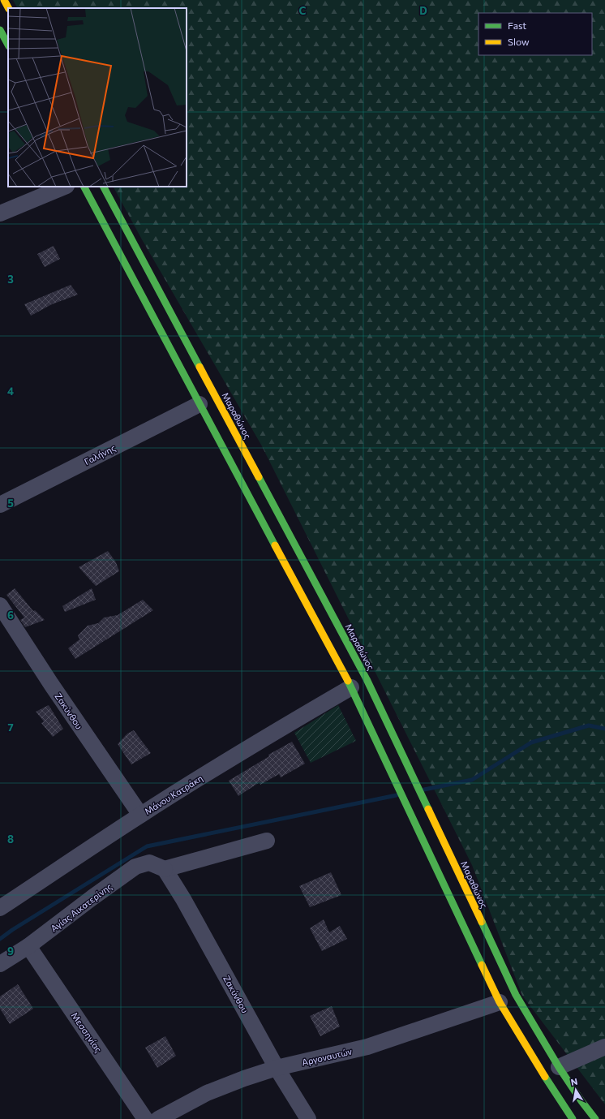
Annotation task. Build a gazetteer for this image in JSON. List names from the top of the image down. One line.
{"streets":{"main road":["Μαραθώνος"],"street":["Γαλήνης","Ζακύνθου","Μάνου Κατράκη","Αγίας Αικατερίνης","Μεσσηνίας","Αργοναυτών"]},"crossings":[["Ζακύνθου","Μάνου Κατράκη"],["Ζακύνθου","Αγίας Αικατερίνης"],["Ζακύνθου","Αργοναυτών"],["Αγίας Αικατερίνης","Μεσσηνίας"]],"legend":["Fast","Slow"],"north":"top","grid":{"columns":["C","D"],"rows":["3","4","5","6","7","8","9"]}}
